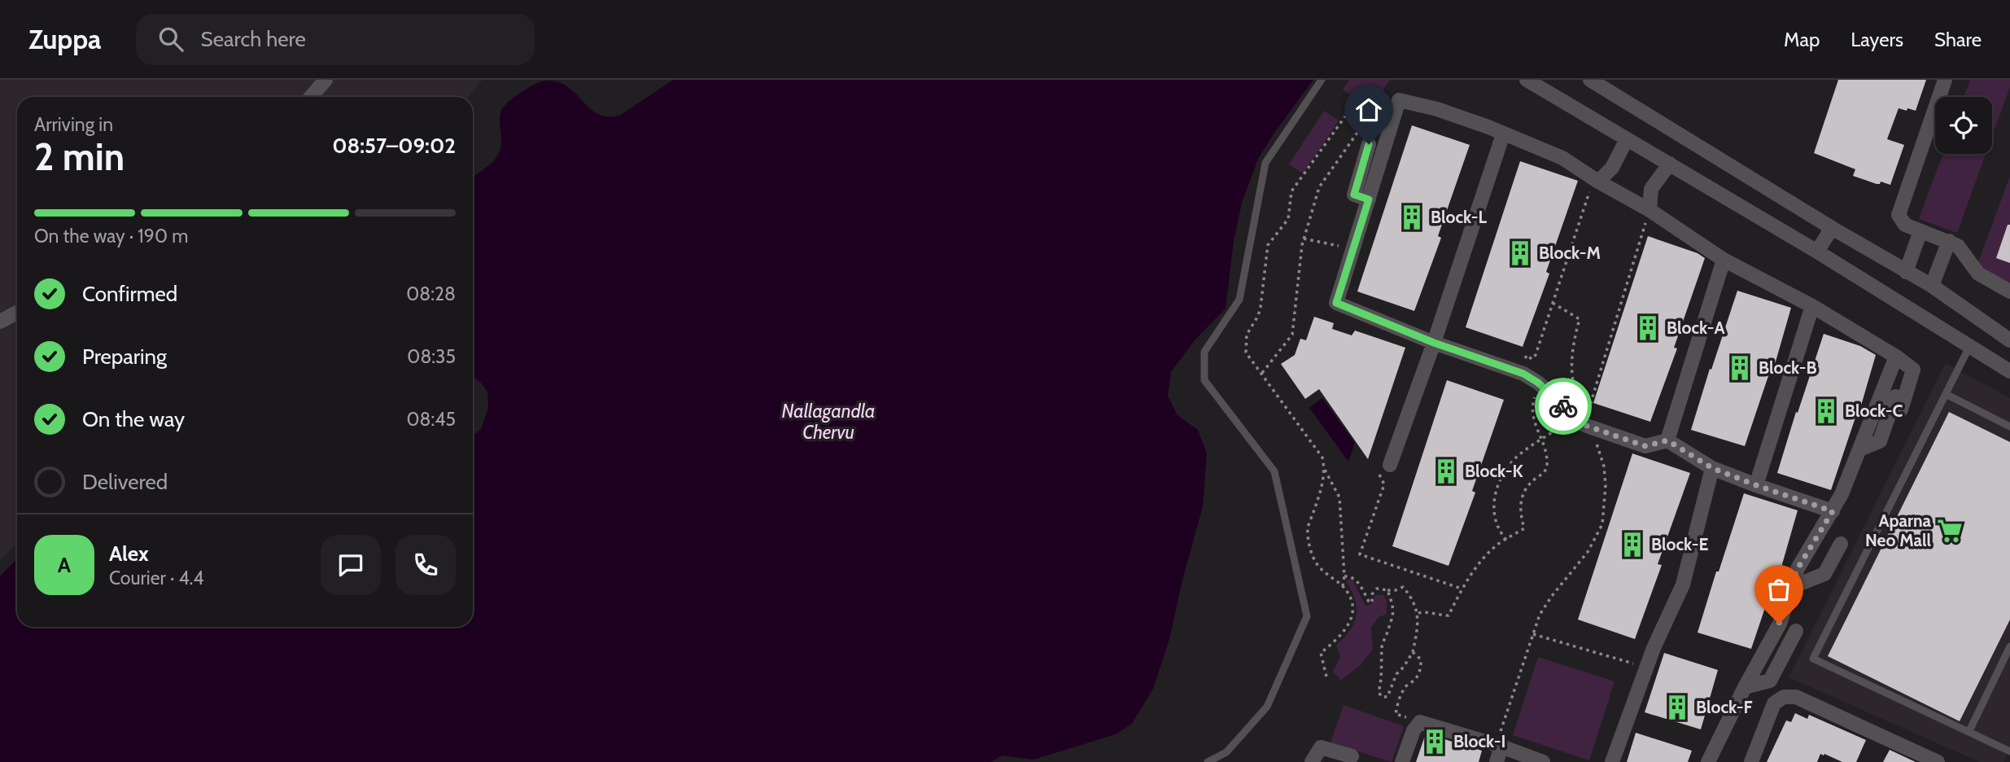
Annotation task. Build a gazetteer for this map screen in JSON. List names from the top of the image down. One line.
{"water":["Nallagandla Chervu"],"places":{"building":["Block-L","Block-M","Block-A","Block-B","Block-C","Block-K","Block-E","Block-F","Block-I"],"supermarket":["Aparna Neo Mall"]},"page":{"header":"Zuppa","search":"Search here","nav":["Map","Layers","Share"],"heading":["2 min","Arriving in","08:57–09:02"],"panel":["Alex","Courier · 4.4"],"bar":"On the way · 190 m","list":[["Confirmed","08:28"],["Preparing","08:35"],["On the way","08:45"],"Delivered"],"round":"A"}}
